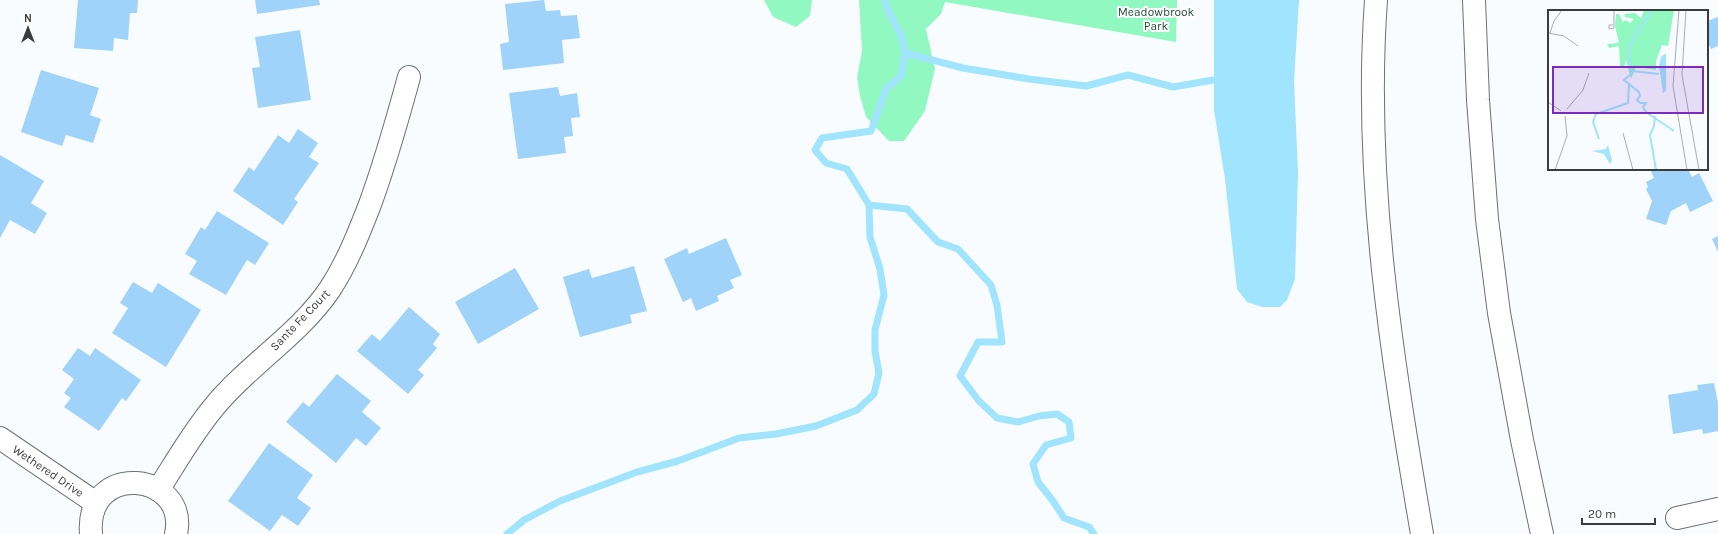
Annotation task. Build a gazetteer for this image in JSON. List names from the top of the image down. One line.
{"streets":{"main road":["Sante Fe Court","Wethered Drive"]},"parks":["Meadowbrook Park"],"scale_bar":"20 m","north":"top"}
